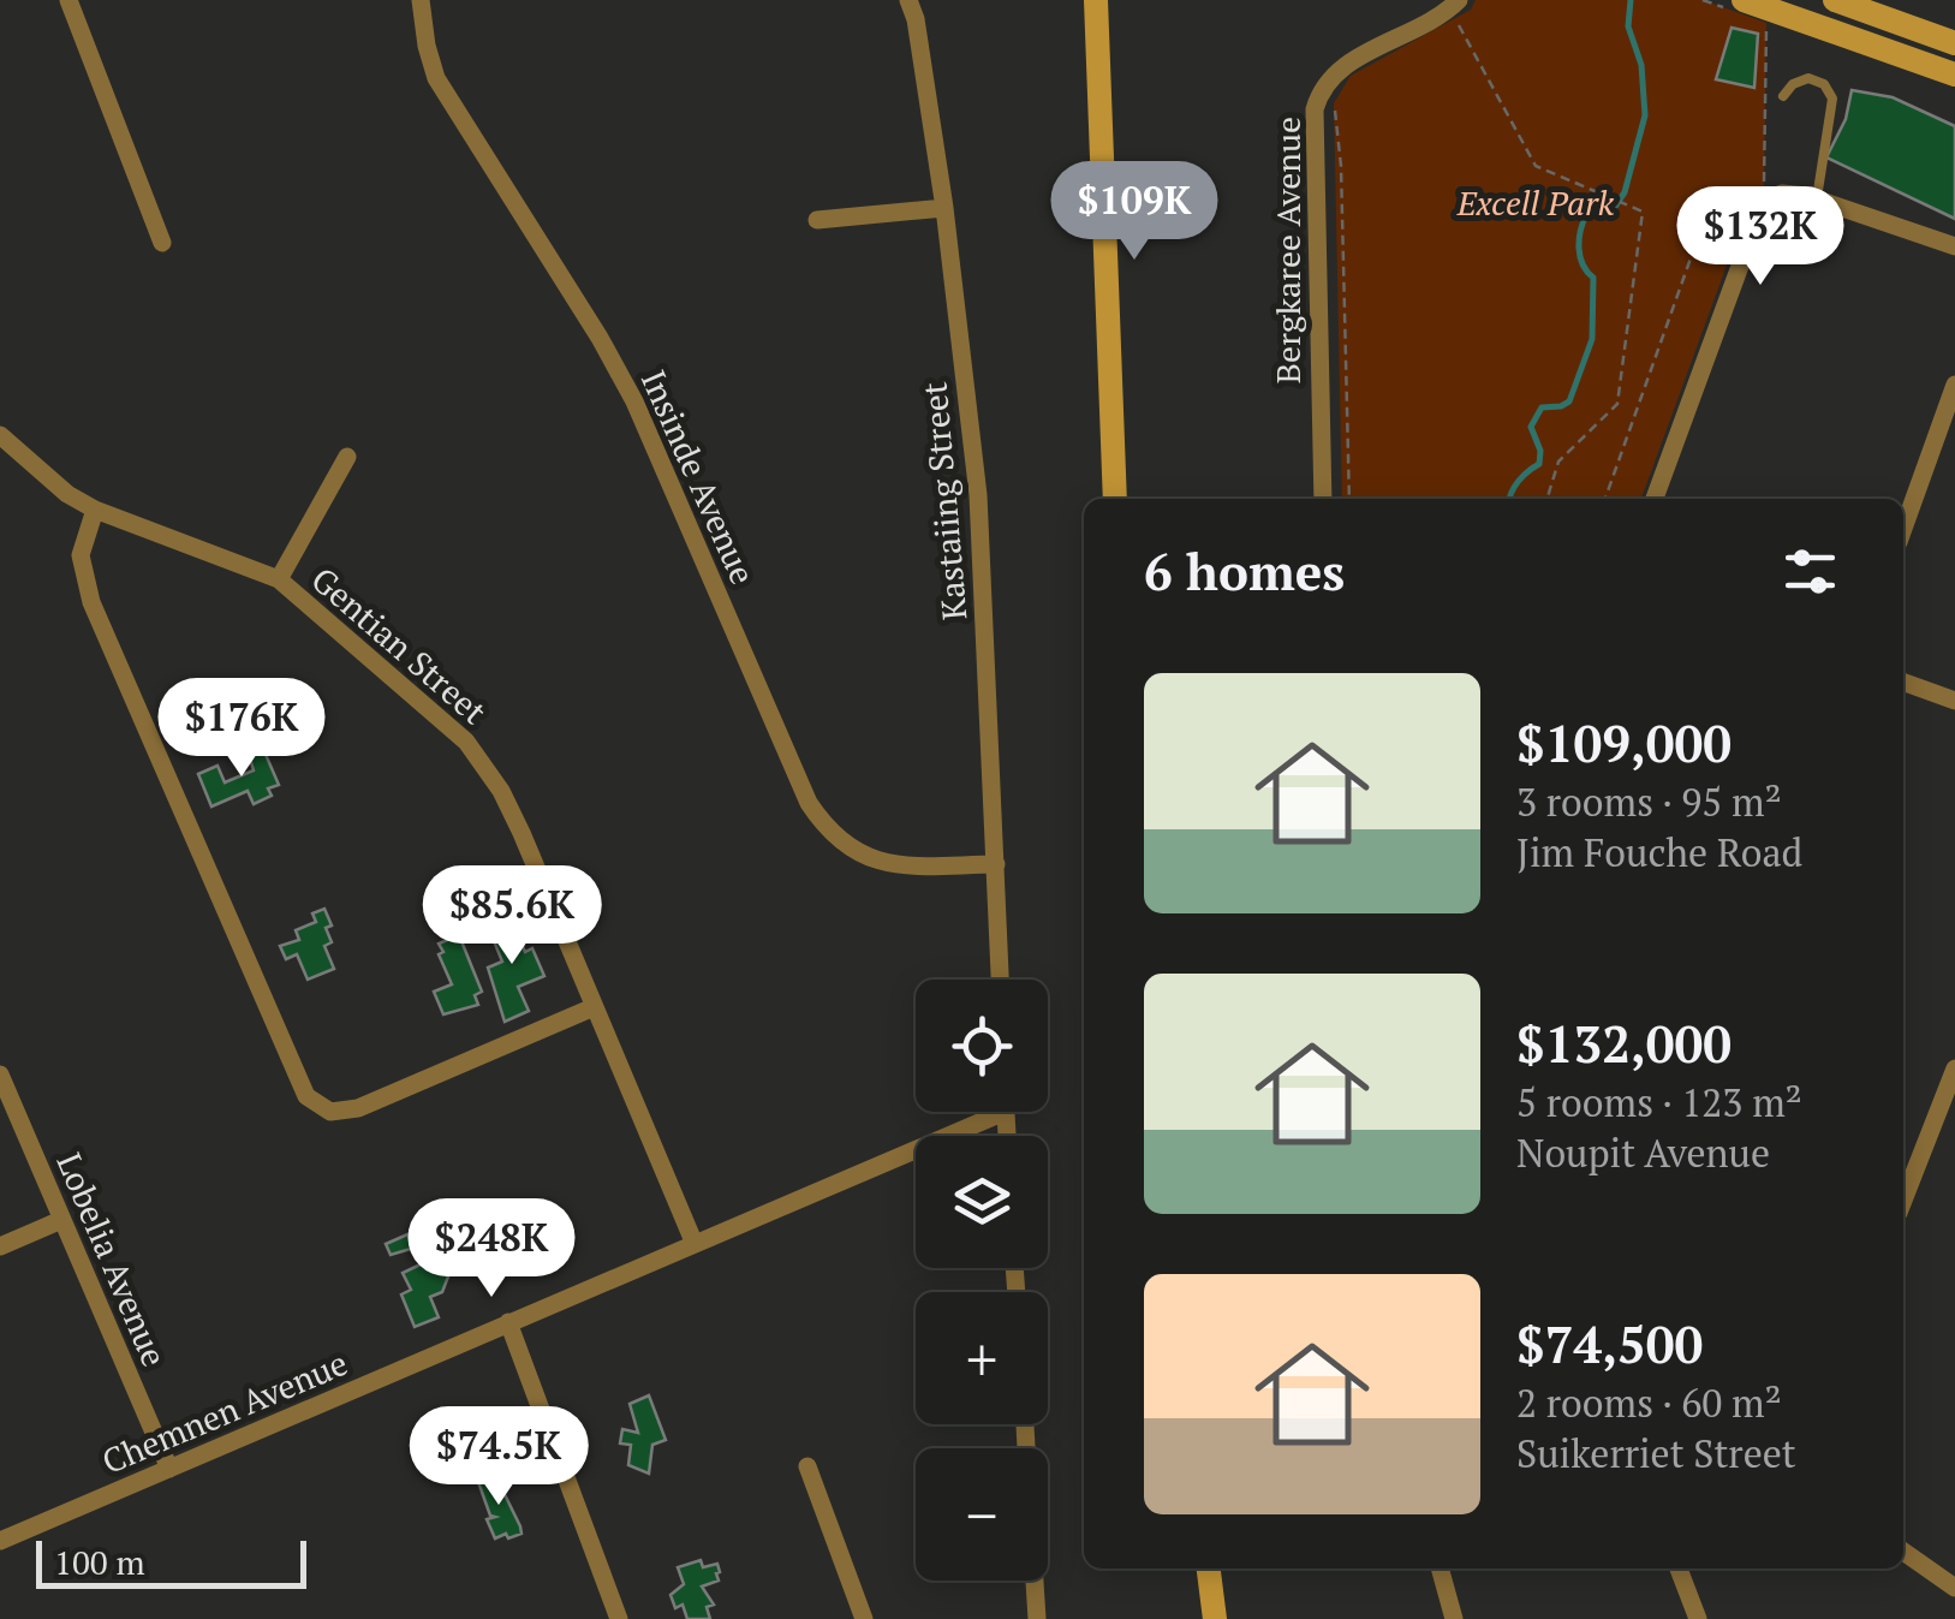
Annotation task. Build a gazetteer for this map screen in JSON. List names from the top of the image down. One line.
{"streets":{"street":["Bergkaree Avenue","Insinde Avenue","Kastaiing Street","Gentian Street","Lobelia Avenue","Chemnen Avenue"]},"crossings":[["Insinde Avenue","Kastaiing Street"],["Gentian Street","Chemnen Avenue"],["Lobelia Avenue","Chemnen Avenue"]],"parks":["Excell Park"],"scale_bar":"100 m","page":{"price":["$109K","$132K","$176K","$85.6K","$248K","$74.5K"],"heading":"6 homes","list":[{"name":"$109,000","note":"3 rooms · 95 m² · Jim Fouche Road"},{"name":"$132,000","note":"5 rooms · 123 m² · Noupit Avenue"},{"name":"$74,500","note":"2 rooms · 60 m² · Suikerriet Street"}],"map_buttons":["+","−"],"scale":"100 m"}}
